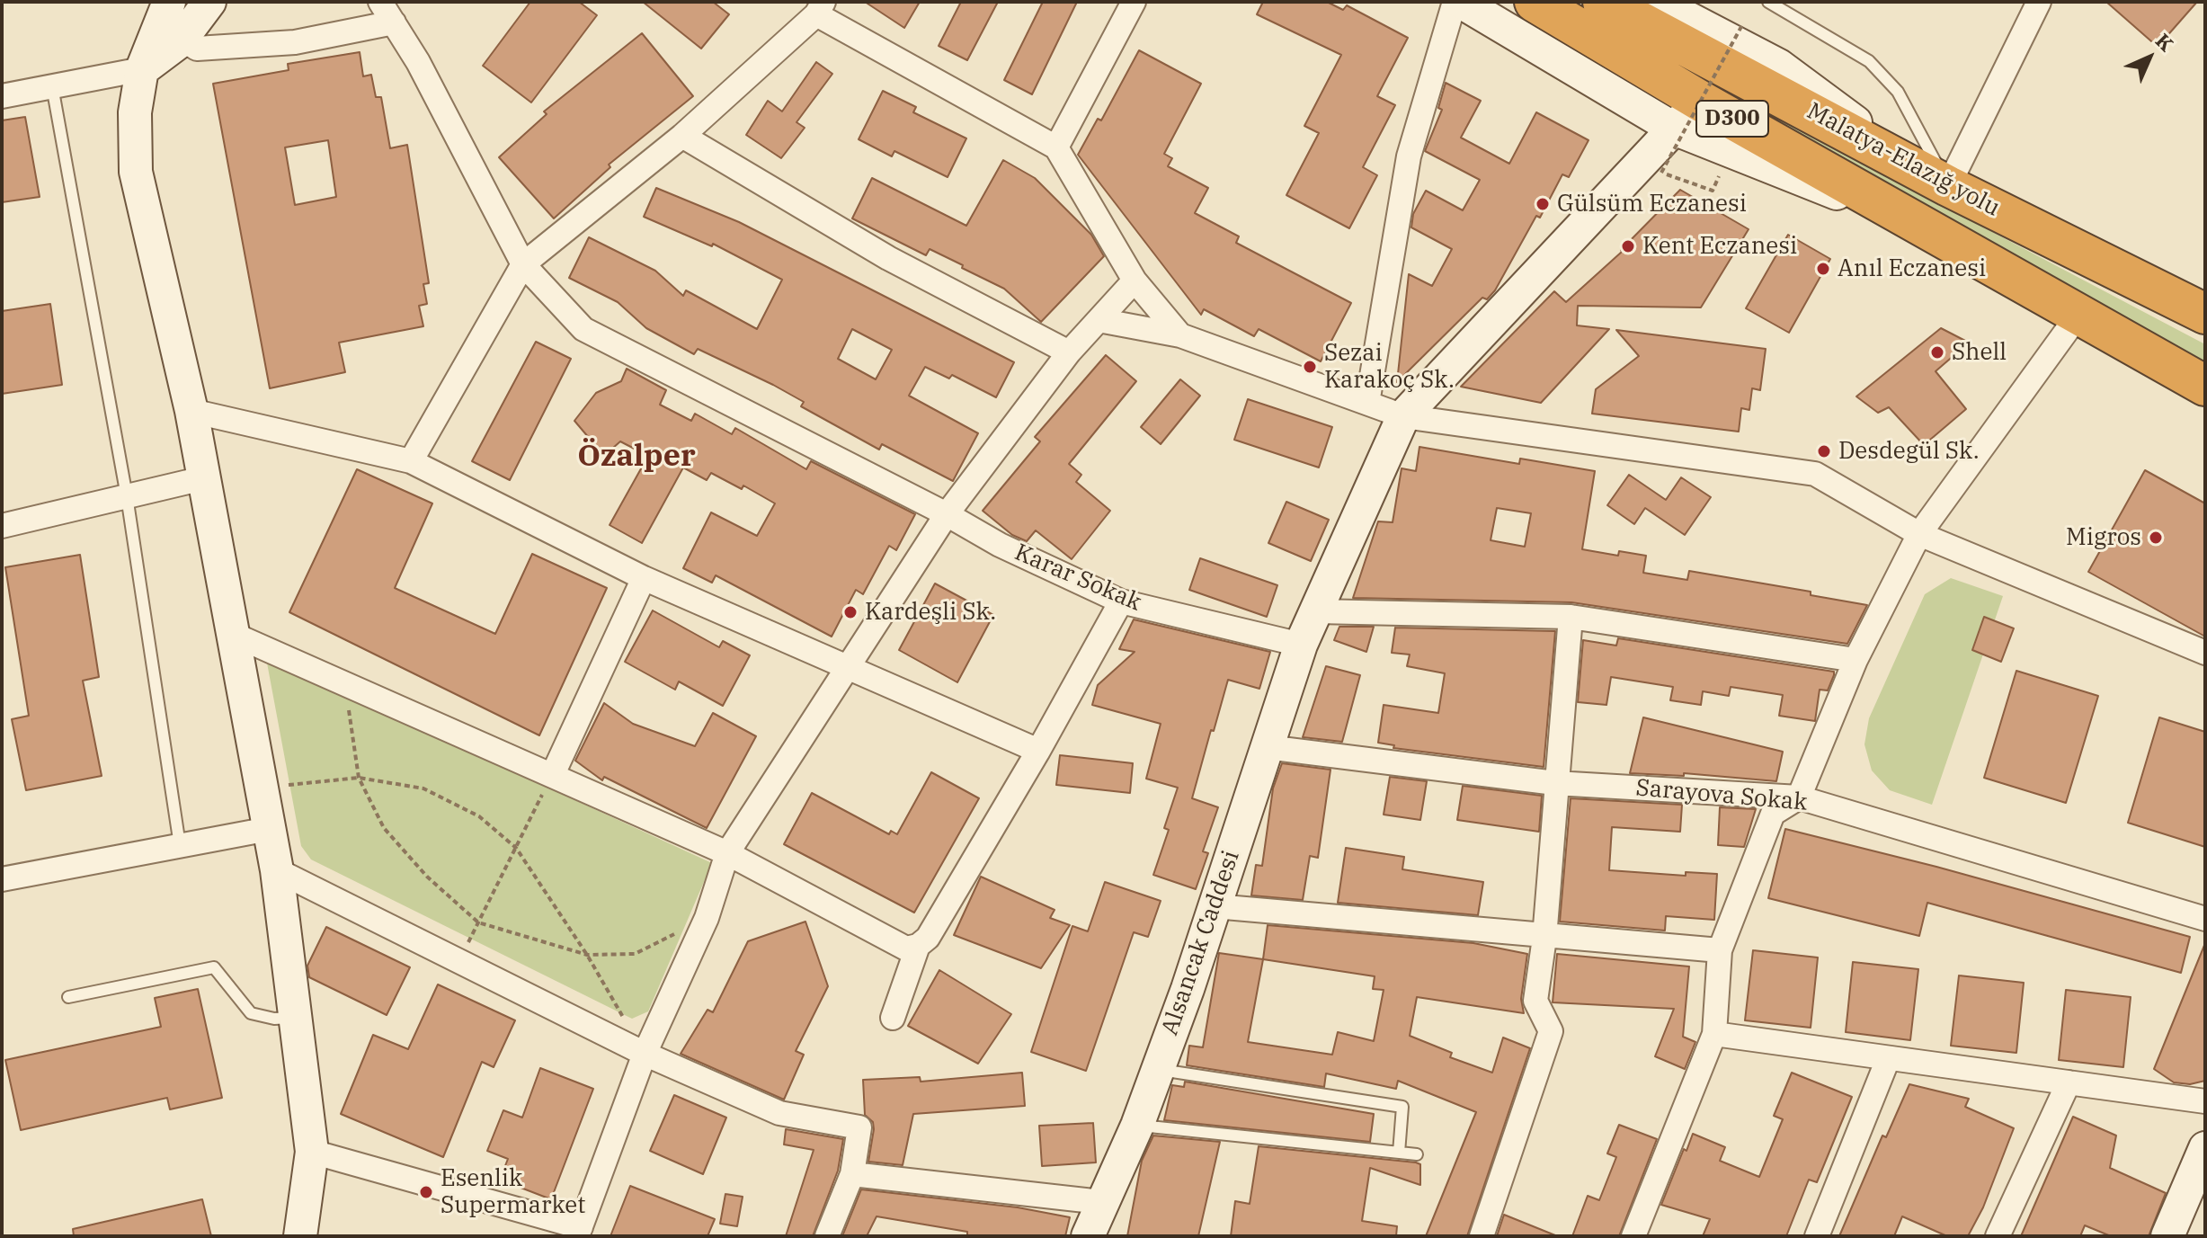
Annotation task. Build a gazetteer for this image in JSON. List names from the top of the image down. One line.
{"streets":{"highway":["D300","Malatya-Elazığ yolu"],"street":["Karar Sokak","Sarayova Sokak","Alsancak Caddesi"]},"crossings":[["Malatya-Elazığ yolu","Alsancak Caddesi"],["Karar Sokak","Alsancak Caddesi"],["Sarayova Sokak","Alsancak Caddesi"]],"districts":["Özalper"],"places":["Gülsüm Eczanesi","Kent Eczanesi","Anıl Eczanesi","Shell","Sezai Karakoç Sk.","Desdegül Sk.","Migros","Kardeşli Sk.","Esenlik Supermarket"],"north":"top right"}
